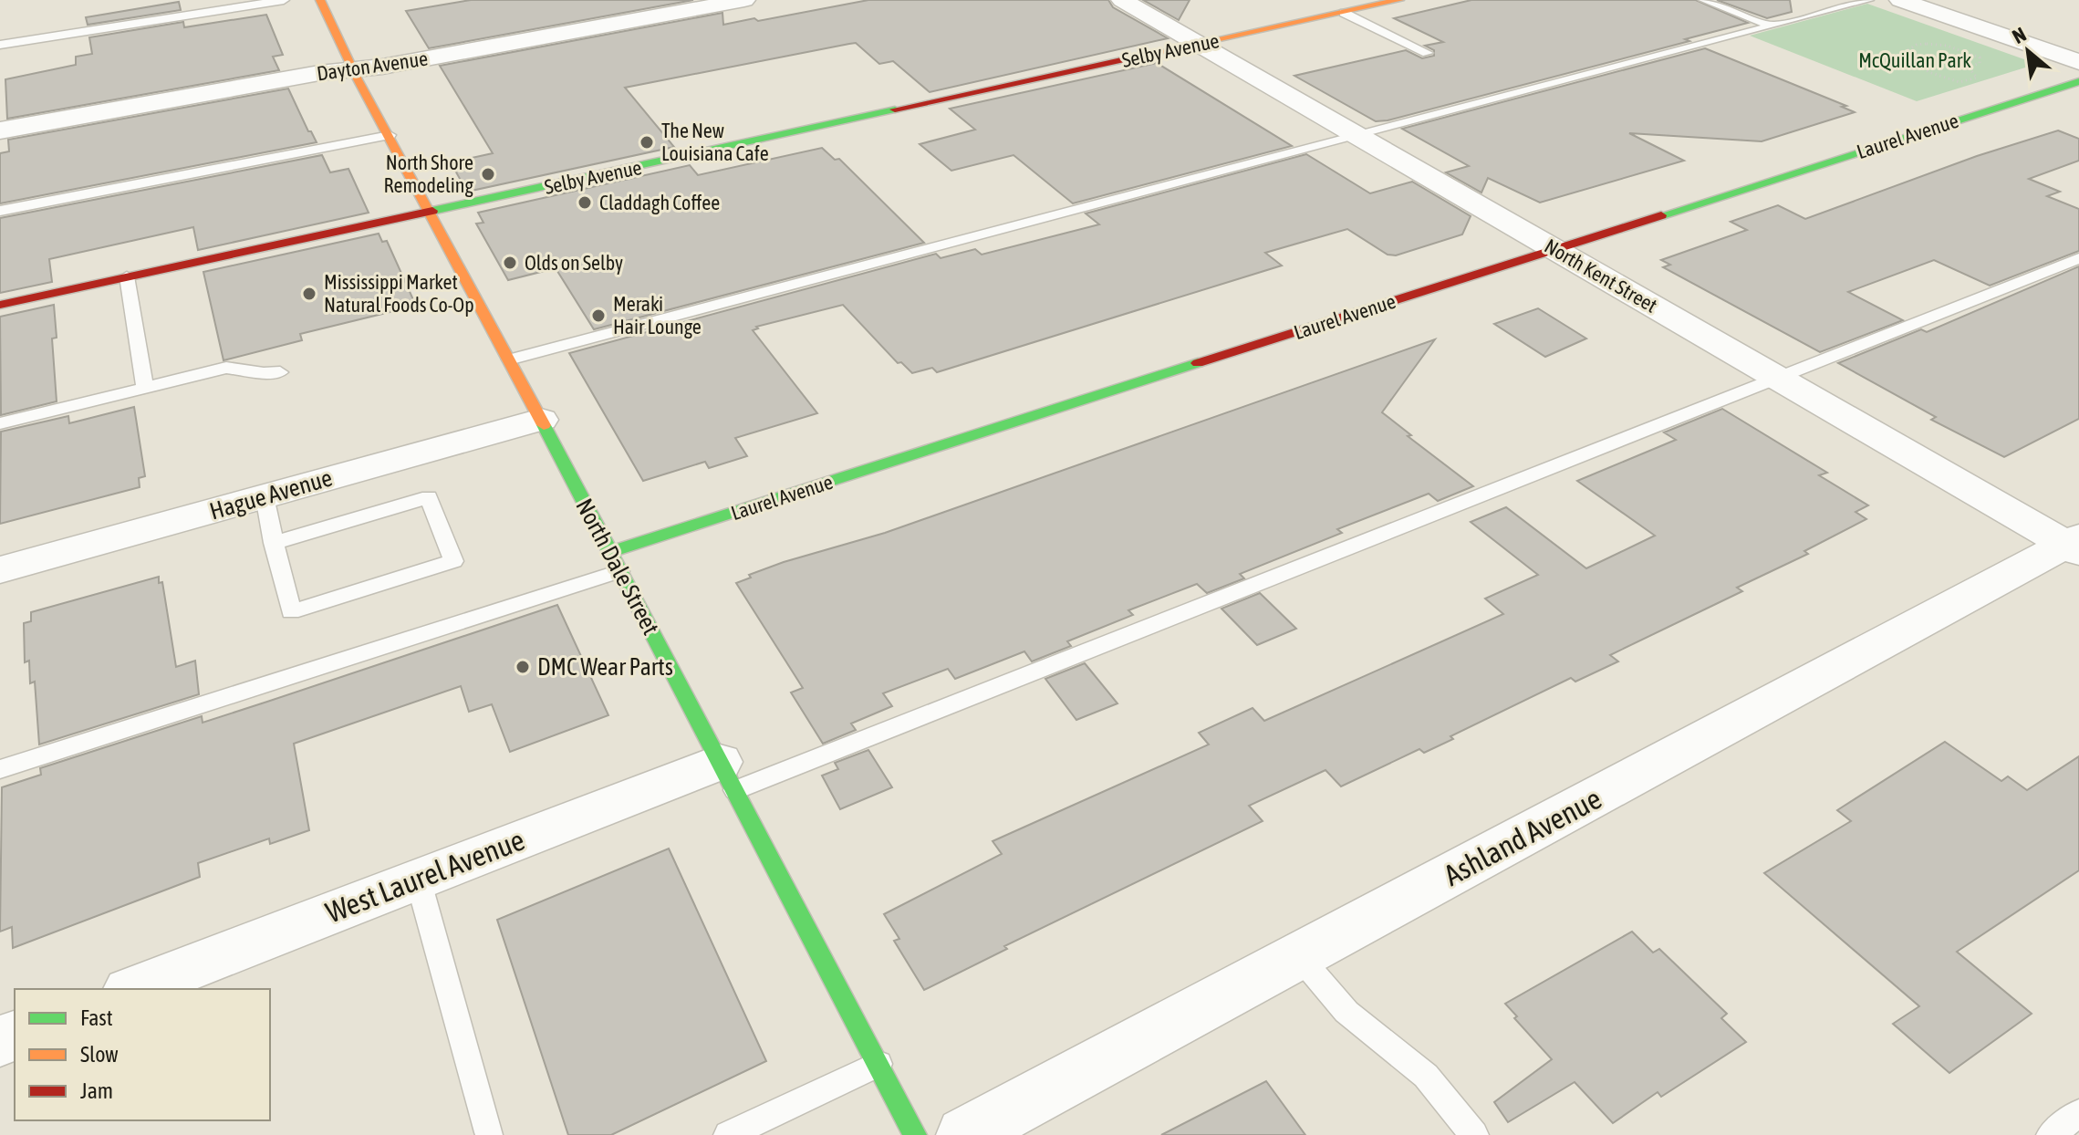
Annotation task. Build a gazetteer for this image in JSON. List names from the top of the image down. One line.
{"streets":{"street":["Selby Avenue","Dayton Avenue","Laurel Avenue","North Kent Street","Hague Avenue","North Dale Street","Ashland Avenue","West Laurel Avenue"]},"crossings":[["Selby Avenue","North Kent Street"],["Selby Avenue","North Dale Street"],["Dayton Avenue","North Dale Street"],["Laurel Avenue","North Kent Street"],["Laurel Avenue","North Dale Street"],["North Kent Street","Ashland Avenue"],["Hague Avenue","North Dale Street"],["North Dale Street","West Laurel Avenue"]],"parks":["McQuillan Park"],"places":["The New Louisiana Cafe","North Shore Remodeling","Claddagh Coffee","Olds on Selby","Mississippi Market Natural Foods Co-Op","Meraki Hair Lounge","DMC Wear Parts"],"legend":["Fast","Slow","Jam"],"north":"top left"}
